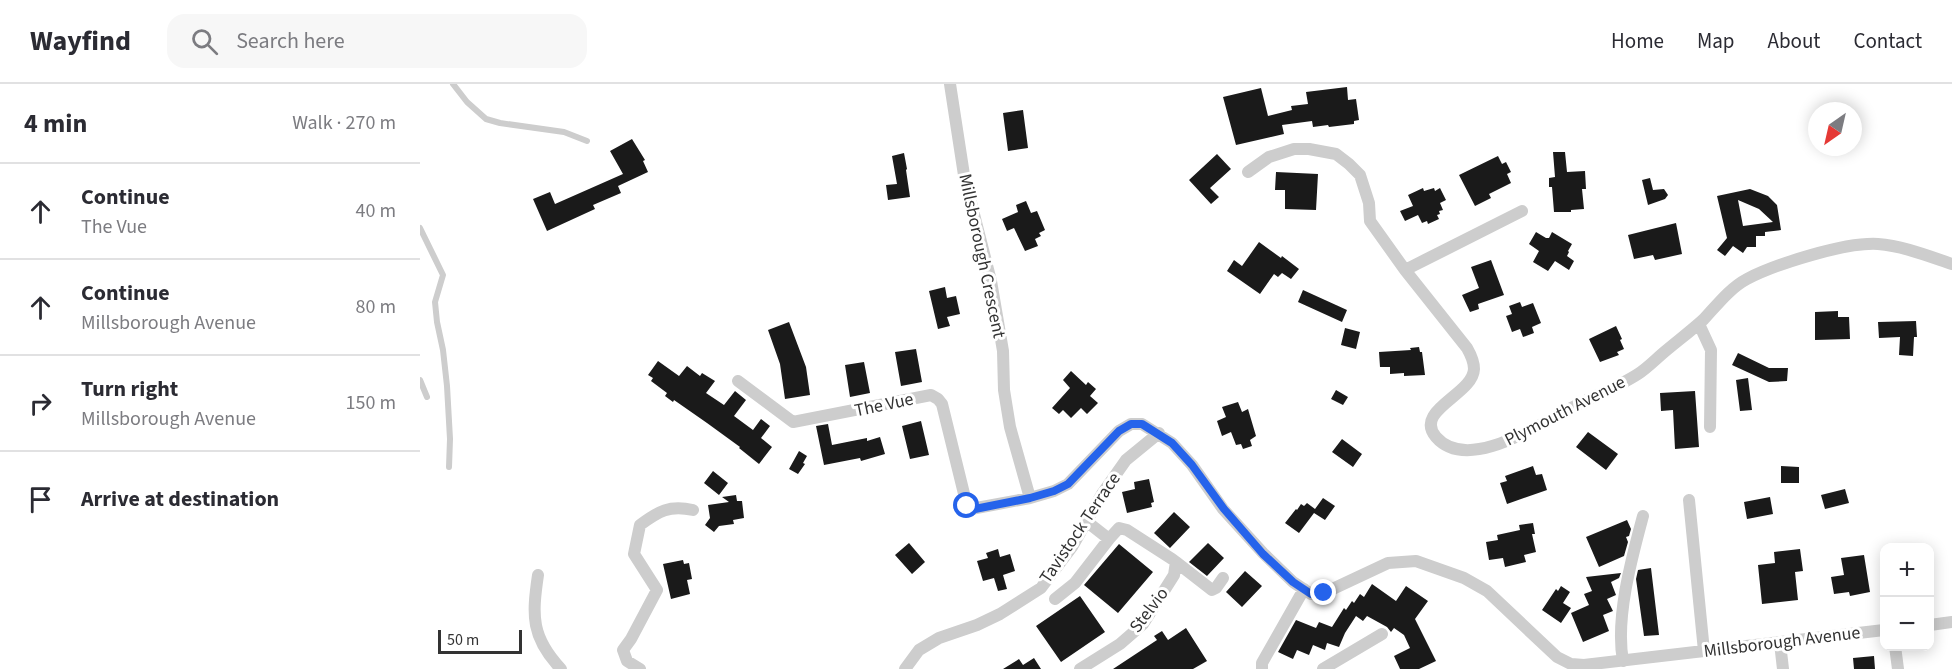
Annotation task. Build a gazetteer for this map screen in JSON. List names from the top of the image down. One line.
{"streets":{"street":["Millsborough Crescent","The Vue","Plymouth Avenue","Tavistock Terrace","Stelvio","Millsborough Avenue"]},"crossings":[["Millsborough Crescent","The Vue"]],"scale_bar":"50 m","north":"bottom left","page":{"header":"Wayfind","search":"Search here","nav":["Home","Map","About","Contact"],"heading":["4 min","Walk · 270 m"],"list":[["Continue","The Vue","40 m"],["Continue","Millsborough Avenue","80 m"],["Turn right","Millsborough Avenue","150 m"],"Arrive at destination"],"map_buttons":["+","−"],"scale":"50 m"}}
